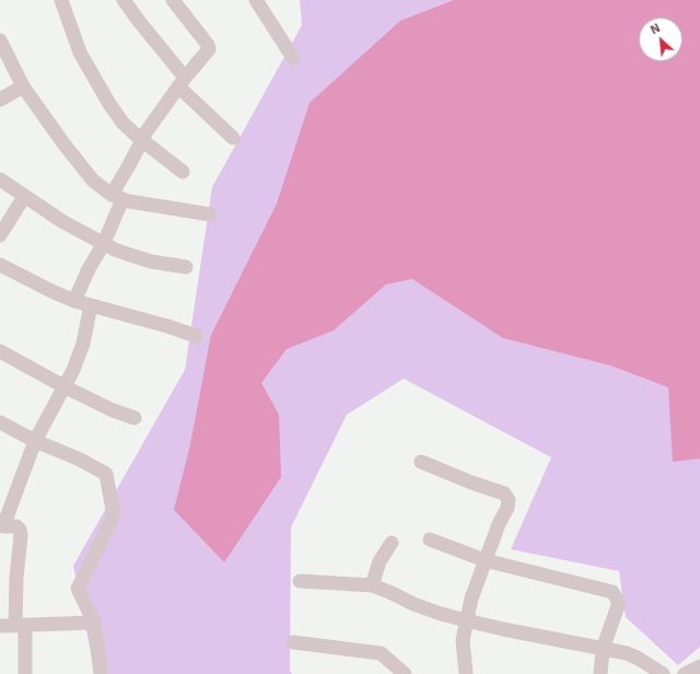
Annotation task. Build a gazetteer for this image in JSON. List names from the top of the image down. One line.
{"north":"top left"}
